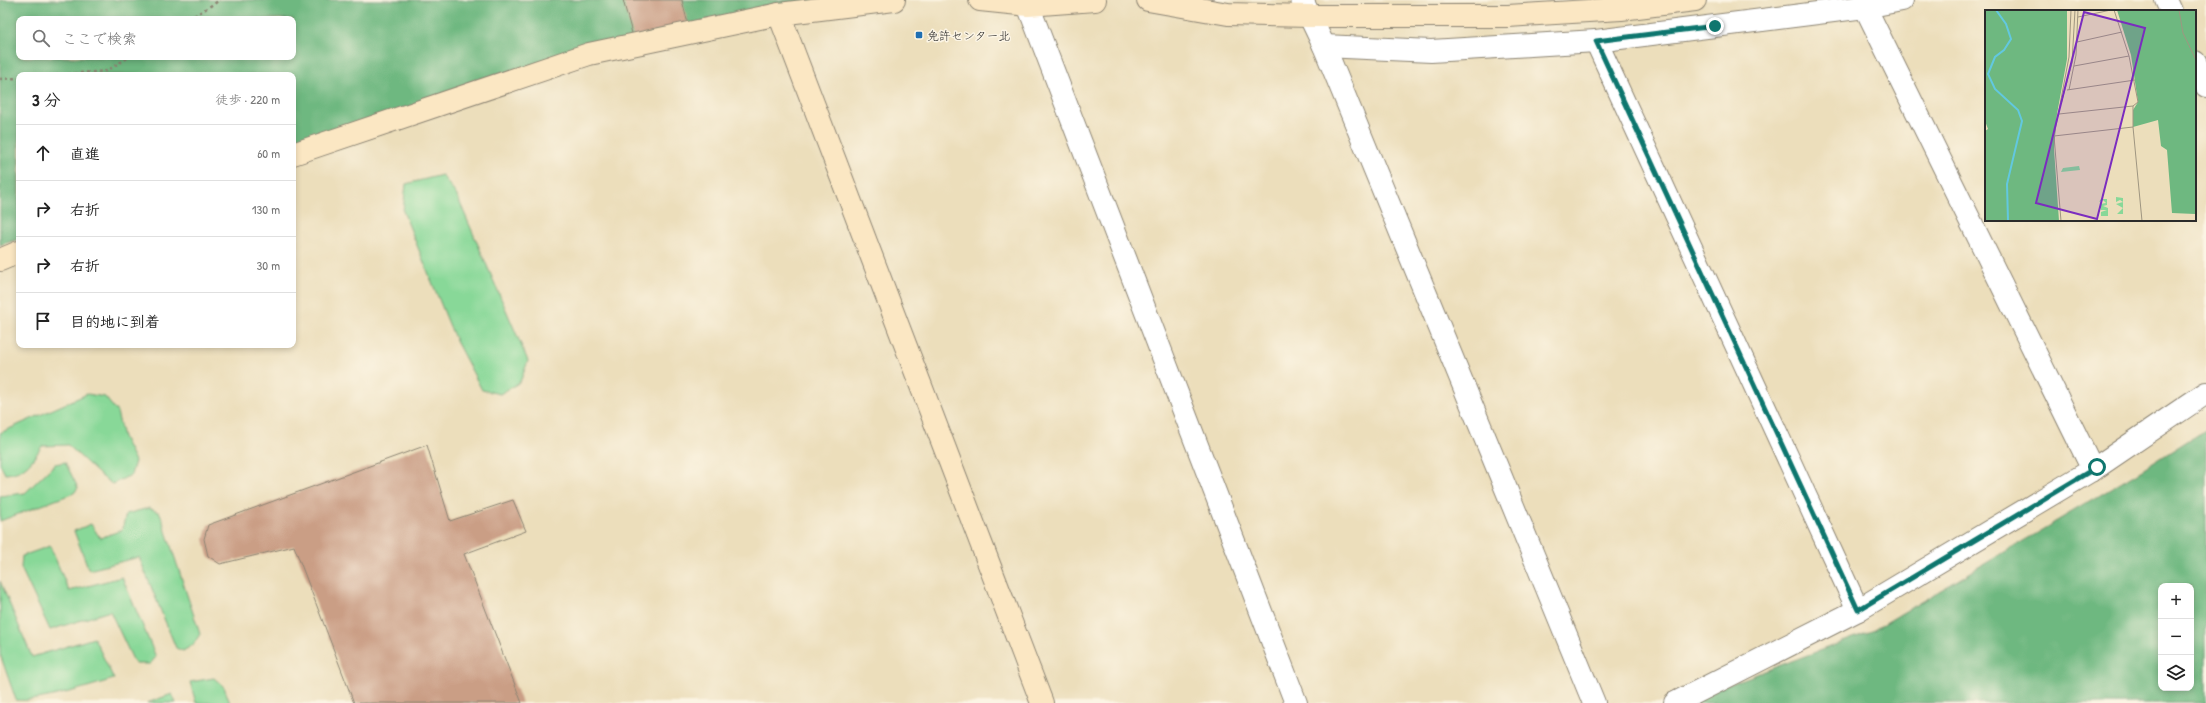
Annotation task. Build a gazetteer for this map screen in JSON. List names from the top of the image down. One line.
{"places":{"transit":["免許センター北"]},"page":{"search":"ここで検索","heading":["3 分","徒歩 · 220 m"],"list":[["直進","60 m"],["右折","130 m"],["右折","30 m"],"目的地に到着"],"map_buttons":["+","−"]}}
